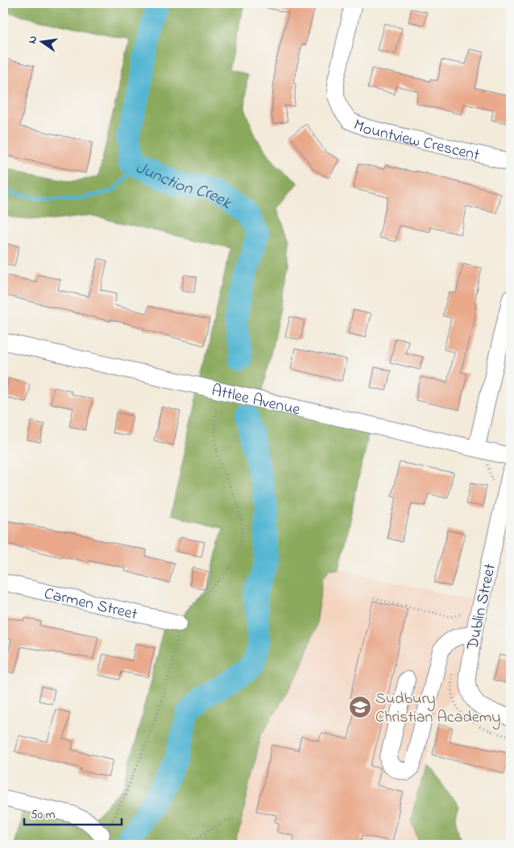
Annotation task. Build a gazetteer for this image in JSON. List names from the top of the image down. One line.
{"streets":{"street":["Mountview Crescent","Attlee Avenue","Carmen Street","Dublin Street"]},"water":["Junction Creek"],"places":{"school or university":["Sudbury Christian Academy"]},"scale_bar":"50 m","north":"left"}
